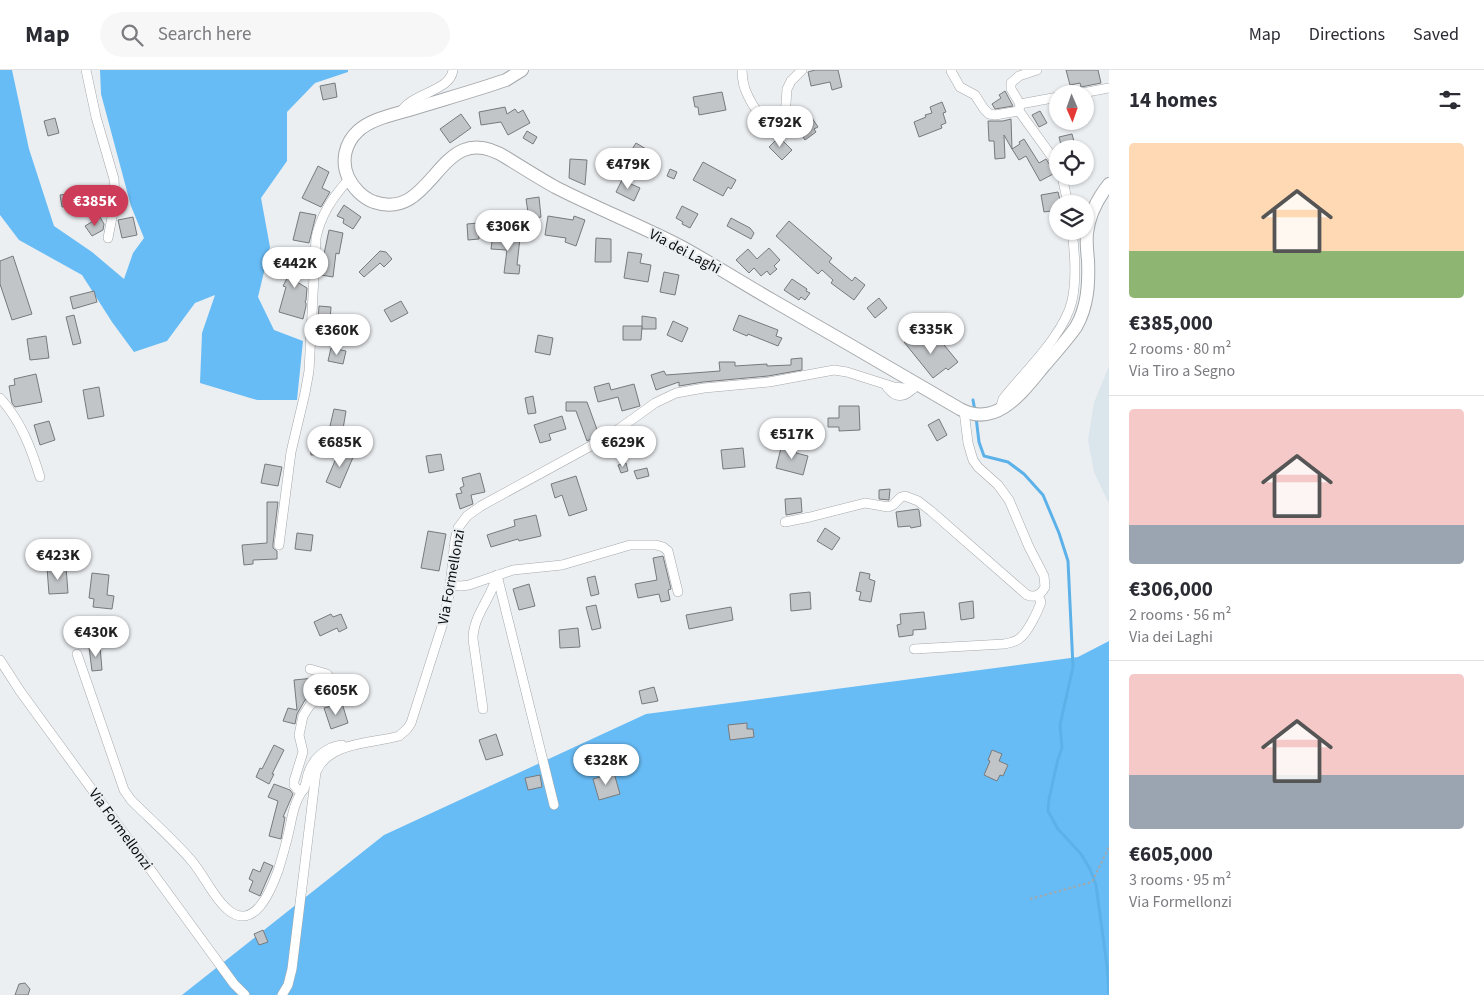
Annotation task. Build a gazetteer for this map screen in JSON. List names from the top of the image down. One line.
{"streets":{"main road":["Via dei Laghi"],"street":["Via Formellonzi"]},"crossings":[["Via dei Laghi","Via Formellonzi"]],"north":"bottom","page":{"header":"Map","search":"Search here","nav":["Map","Directions","Saved"],"heading":"14 homes","price":["€792K","€479K","€385K","€306K","€442K","€335K","€360K","€517K","€685K","€629K","€423K","€430K","€605K","€328K"],"list":[{"name":"€385,000","note":"2 rooms · 80 m² · Via Tiro a Segno"},{"name":"€306,000","note":"2 rooms · 56 m² · Via dei Laghi"},{"name":"€605,000","note":"3 rooms · 95 m² · Via Formellonzi"}]}}
